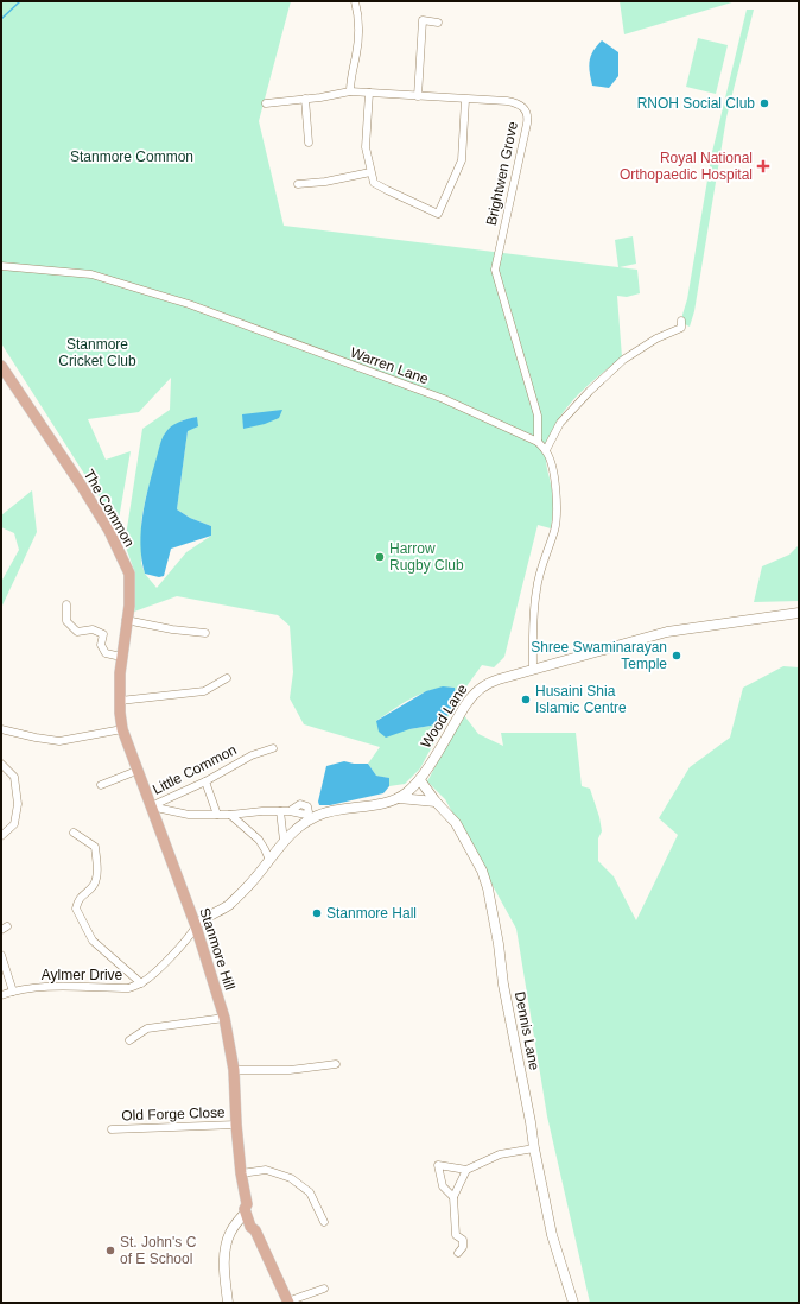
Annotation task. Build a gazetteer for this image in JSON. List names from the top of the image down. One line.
{"streets":{"main road":["The Common","Stanmore Hill"],"street":["Brightwen Grove","Warren Lane","Wood Lane","Little Common","Aylmer Drive","Dennis Lane","Old Forge Close"]},"crossings":[["Brightwen Grove","Warren Lane"],["Warren Lane","Wood Lane"],["The Common","Stanmore Hill"],["Wood Lane","Stanmore Hill"],["Wood Lane","Aylmer Drive"],["Wood Lane","Dennis Lane"],["Little Common","Stanmore Hill"],["Stanmore Hill","Aylmer Drive"],["Stanmore Hill","Old Forge Close"]],"parks":["Stanmore Common","Stanmore Cricket Club"],"places":{"other":["RNOH Social Club","Harrow Rugby Club","Shree Swaminarayan Temple","Husaini Shia Islamic Centre","Stanmore Hall","St. John's C of E School"],"health":["Royal National Orthopaedic Hospital"]}}
